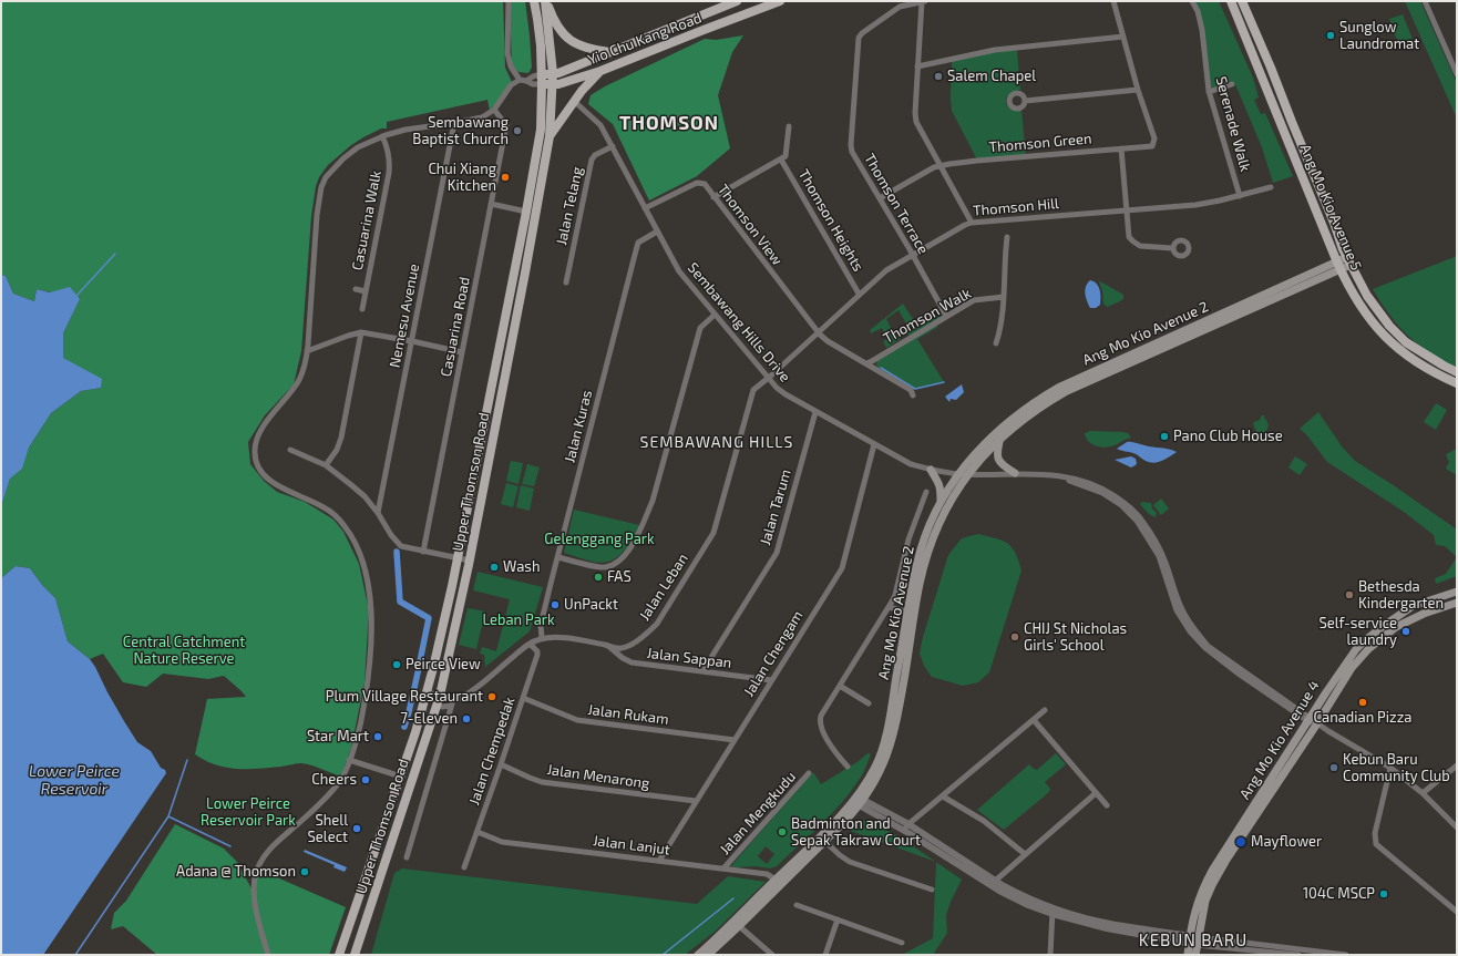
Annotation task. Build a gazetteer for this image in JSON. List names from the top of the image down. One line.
{"streets":{"main road":["Yio Chu Kang Road","Ang Mo Kio Avenue 5","Ang Mo Kio Avenue 2","Upper Thomson Road","Ang Mo Kio Avenue 4"],"street":["Serenade Walk","Thomson Green","Thomson Terrace","Jalan Telang","Thomson Hill","Casuarina Walk","Thomson Heights","Thomson View","Nemesu Avenue","Thomson Walk","Sembawang Hills Drive","Casuarina Road","Jalan Kuras","Jalan Tarum","Jalan Leban","Jalan Chengam","Jalan Sappan","Jalan Rukam","Jalan Chempedak","Jalan Menarong","Jalan Mengkudu","Jalan Lanjut"]},"crossings":[["Yio Chu Kang Road","Upper Thomson Road"],["Serenade Walk","Thomson Hill"],["Thomson Green","Thomson Terrace"],["Thomson Terrace","Thomson Hill"],["Thomson Terrace","Thomson Walk"],["Jalan Telang","Sembawang Hills Drive"],["Thomson Hill","Thomson Heights"],["Thomson Hill","Thomson View"],["Thomson Hill","Sembawang Hills Drive"],["Thomson Hill","Jalan Leban"],["Ang Mo Kio Avenue 5","Ang Mo Kio Avenue 2"],["Thomson Heights","Thomson View"],["Thomson View","Sembawang Hills Drive"],["Sembawang Hills Drive","Ang Mo Kio Avenue 2"],["Sembawang Hills Drive","Jalan Kuras"],["Sembawang Hills Drive","Jalan Tarum"],["Sembawang Hills Drive","Jalan Leban"],["Sembawang Hills Drive","Jalan Chengam"],["Sembawang Hills Drive","Ang Mo Kio Avenue 4"],["Ang Mo Kio Avenue 2","Jalan Lanjut"],["Jalan Kuras","Jalan Leban"],["Jalan Tarum","Jalan Sappan"],["Jalan Leban","Jalan Sappan"],["Jalan Leban","Jalan Chempedak"],["Jalan Chengam","Jalan Sappan"],["Jalan Chengam","Jalan Rukam"],["Jalan Chengam","Jalan Menarong"],["Jalan Chengam","Jalan Lanjut"],["Jalan Rukam","Jalan Chempedak"],["Jalan Chempedak","Jalan Menarong"],["Jalan Chempedak","Jalan Lanjut"],["Jalan Mengkudu","Jalan Lanjut"]],"districts":["THOMSON","SEMBAWANG HILLS","KEBUN BARU"],"water":["Lower Peirce Reservoir"],"parks":["Gelenggang Park","Leban Park","Central Catchment Nature Reserve","Lower Peirce Reservoir Park"],"places":["Sunglow Laundromat","Salem Chapel","Sembawang Baptist Church","Chui Xiang Kitchen","Pano Club House","Wash","FAS","Bethesda Kindergarten","UnPackt","Self-service laundry","CHIJ St Nicholas Girls' School","Peirce View","Plum Village Restaurant","Canadian Pizza","7-Eleven","Star Mart","Kebun Baru Community Club","Cheers","Shell Select","Badminton and Sepak Takraw Court","Mayflower","Adana @ Thomson","104C MSCP"]}
